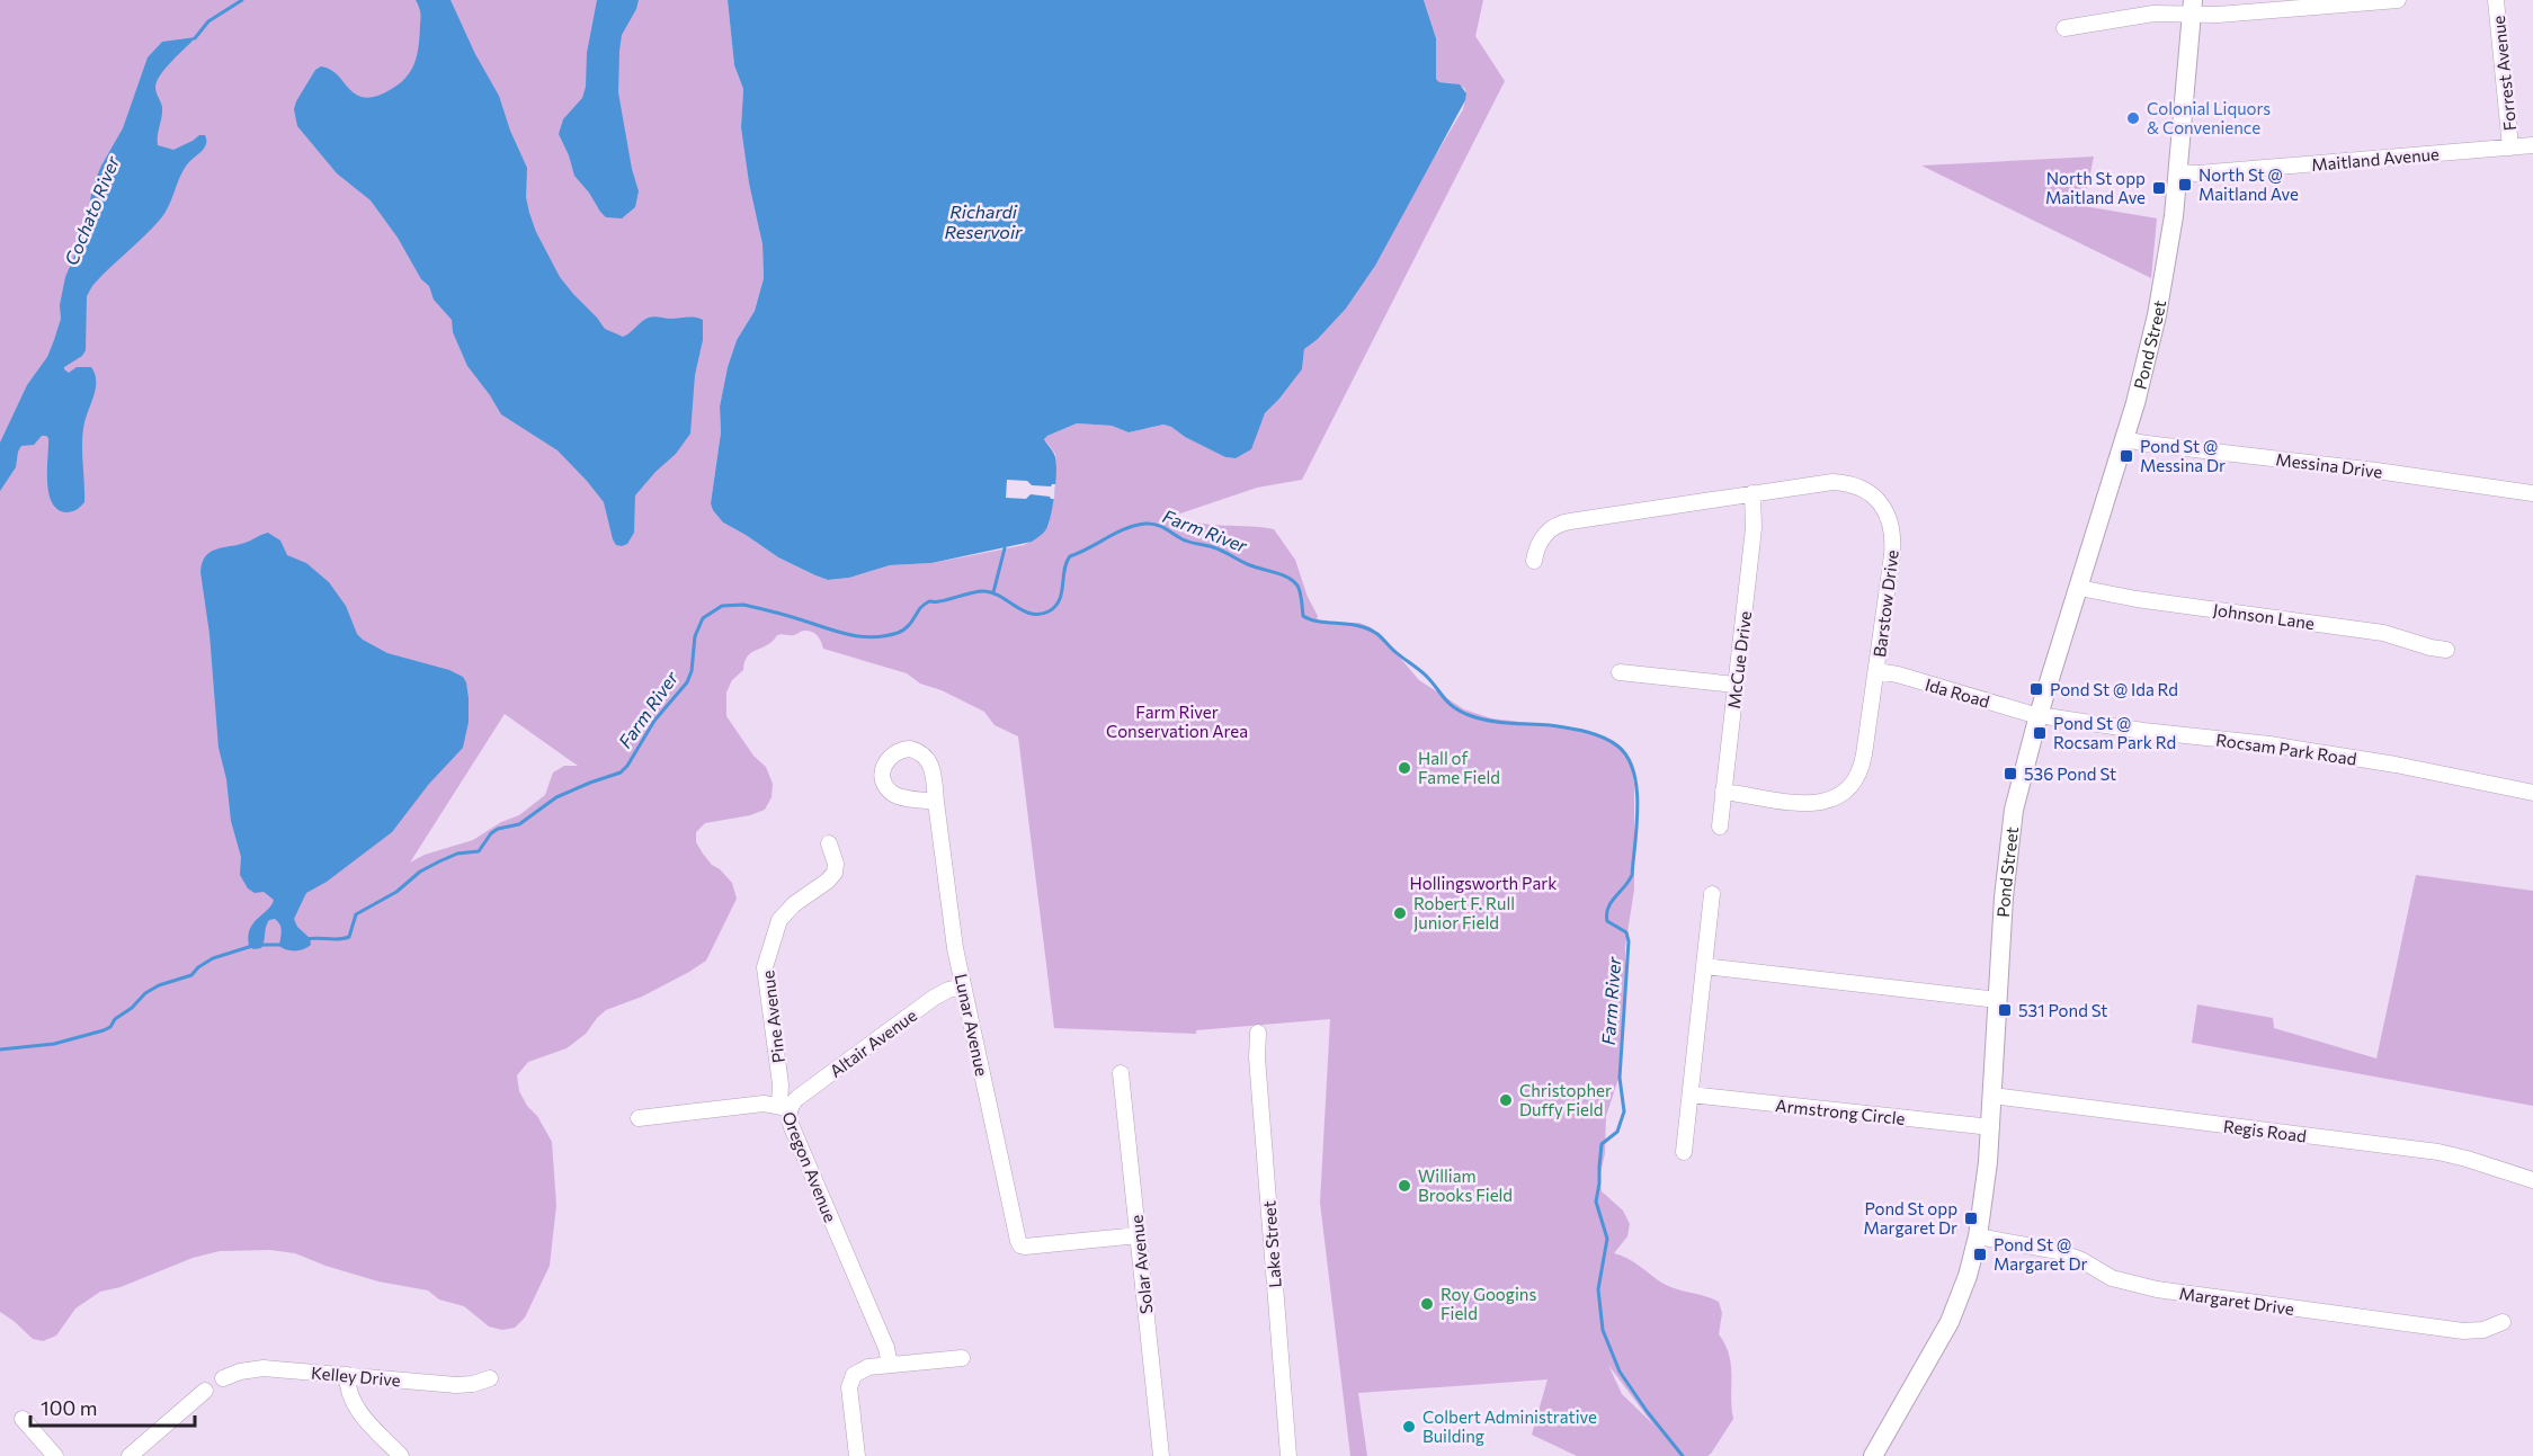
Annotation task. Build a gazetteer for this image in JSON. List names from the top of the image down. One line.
{"streets":{"main road":["Pond Street"],"street":["Forrest Avenue","Maitland Avenue","Messina Drive","Barstow Drive","Johnson Lane","McCue Drive","Ida Road","Rocsam Park Road","Pine Avenue","Lunar Avenue","Altair Avenue","Armstrong Circle","Regis Road","Oregon Avenue","Lake Street","Solar Avenue","Margaret Drive","Kelley Drive"]},"crossings":[["Forrest Avenue","Maitland Avenue"],["Maitland Avenue","Pond Street"],["Pond Street","Messina Drive"],["Pond Street","Johnson Lane"],["Pond Street","Ida Road"],["Pond Street","Rocsam Park Road"],["Pond Street","Armstrong Circle"],["Pond Street","Regis Road"],["Pond Street","Margaret Drive"],["Barstow Drive","McCue Drive"],["Barstow Drive","Ida Road"],["Ida Road","Rocsam Park Road"],["Pine Avenue","Altair Avenue"],["Pine Avenue","Oregon Avenue"],["Lunar Avenue","Altair Avenue"],["Lunar Avenue","Solar Avenue"],["Altair Avenue","Oregon Avenue"]],"water":["Cochato River","Richardi Reservoir","Farm River"],"parks":["Farm River Conservation Area","Hollingsworth Park"],"places":{"other":["Colonial Liquors & Convenience","Hall of Fame Field","Robert F. Rull Junior Field","Christopher Duffy Field","William Brooks Field","Roy Googins Field","Colbert Administrative Building"],"transit":["North St @ Maitland Ave","North St opp Maitland Ave","Pond St @ Messina Dr","Pond St @ Ida Rd","Pond St @ Rocsam Park Rd","536 Pond St","531 Pond St","Pond St opp Margaret Dr","Pond St @ Margaret Dr"]},"scale_bar":"100 m"}
